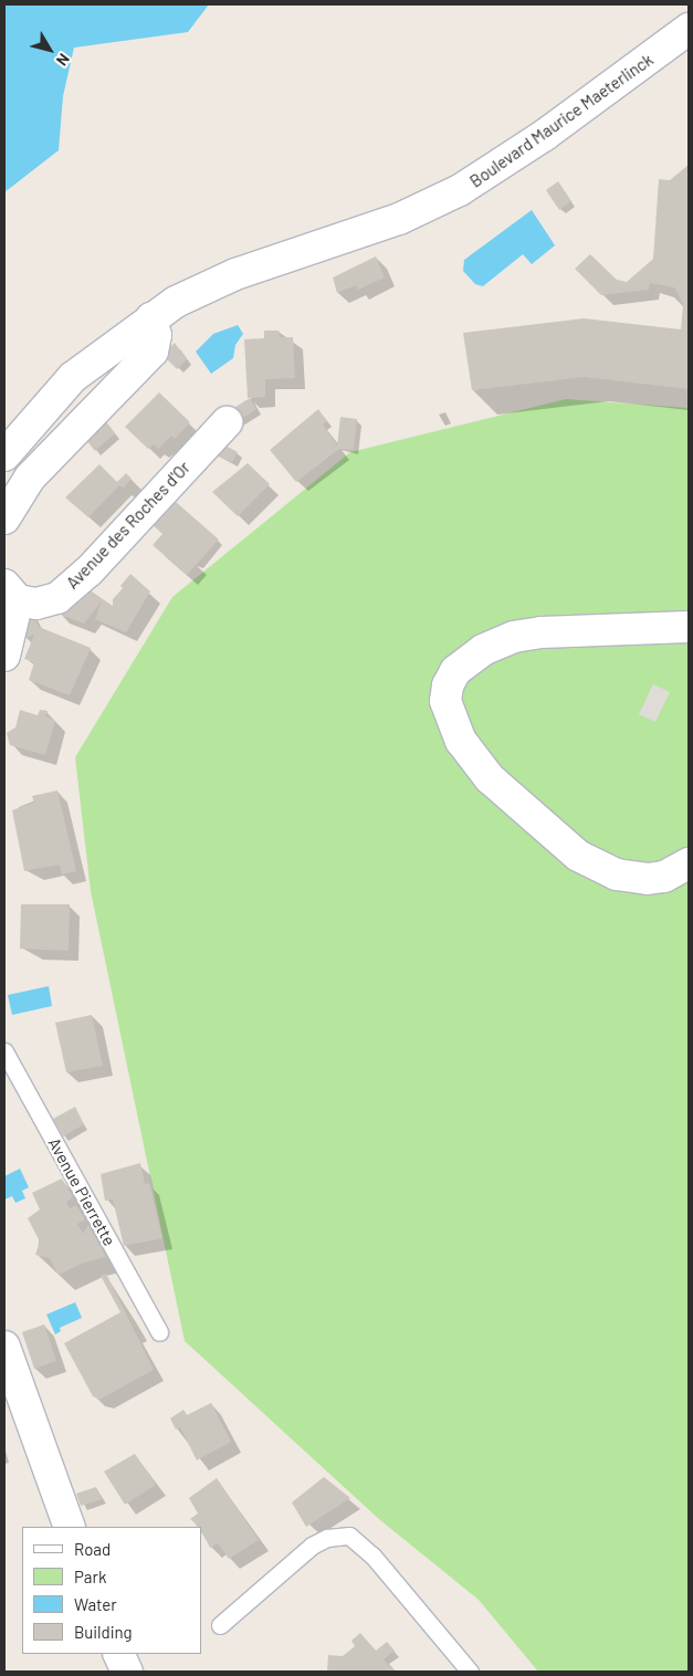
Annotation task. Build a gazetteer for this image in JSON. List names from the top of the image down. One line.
{"streets":{"street":["Boulevard Maurice Maeterlinck","Avenue des Roches d'Or"],"lane":["Avenue Pierrette"]},"legend":["Road","Park","Water","Building"],"north":"bottom right"}
